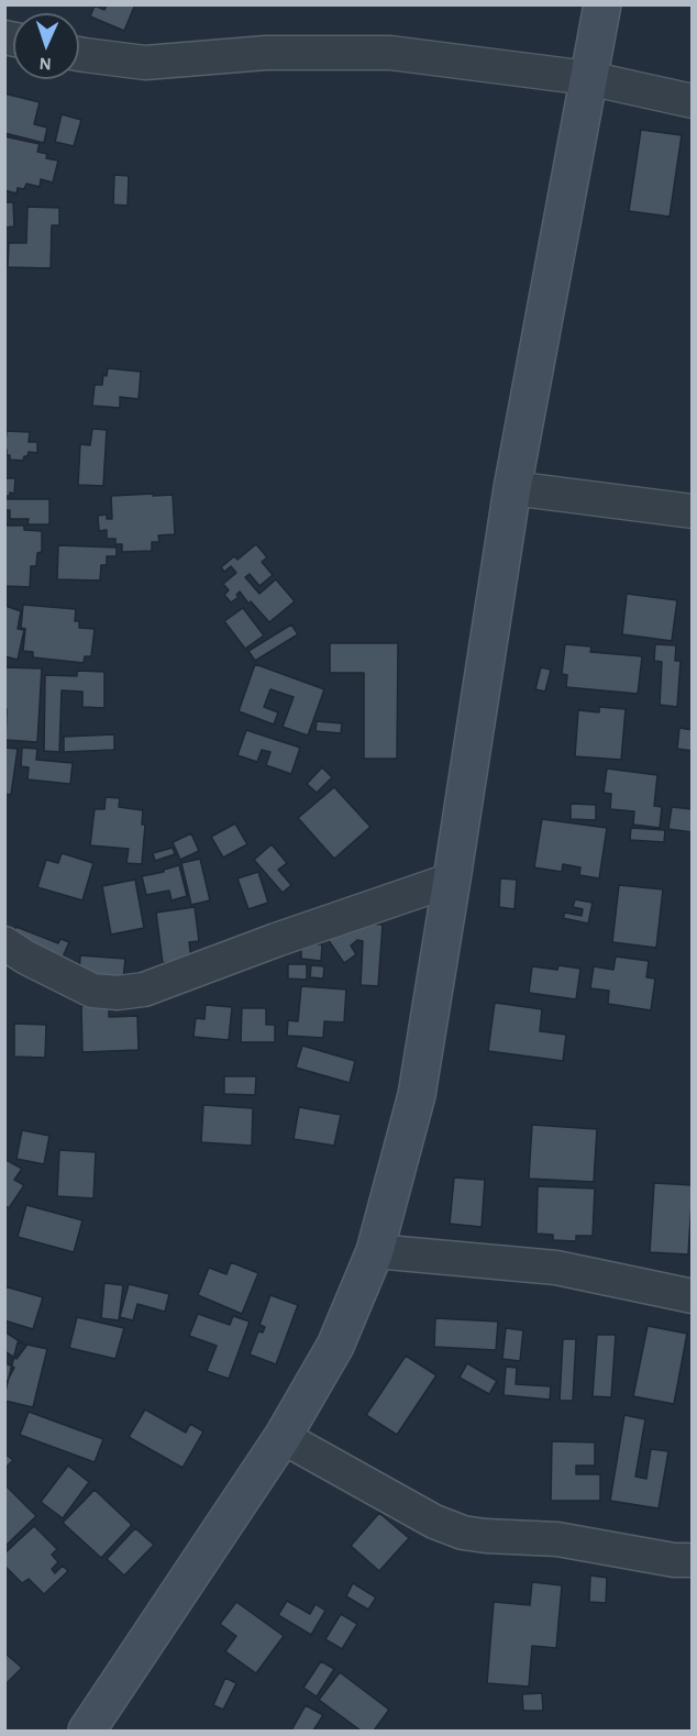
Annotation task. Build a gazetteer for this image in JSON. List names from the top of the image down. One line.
{"north":"bottom"}
